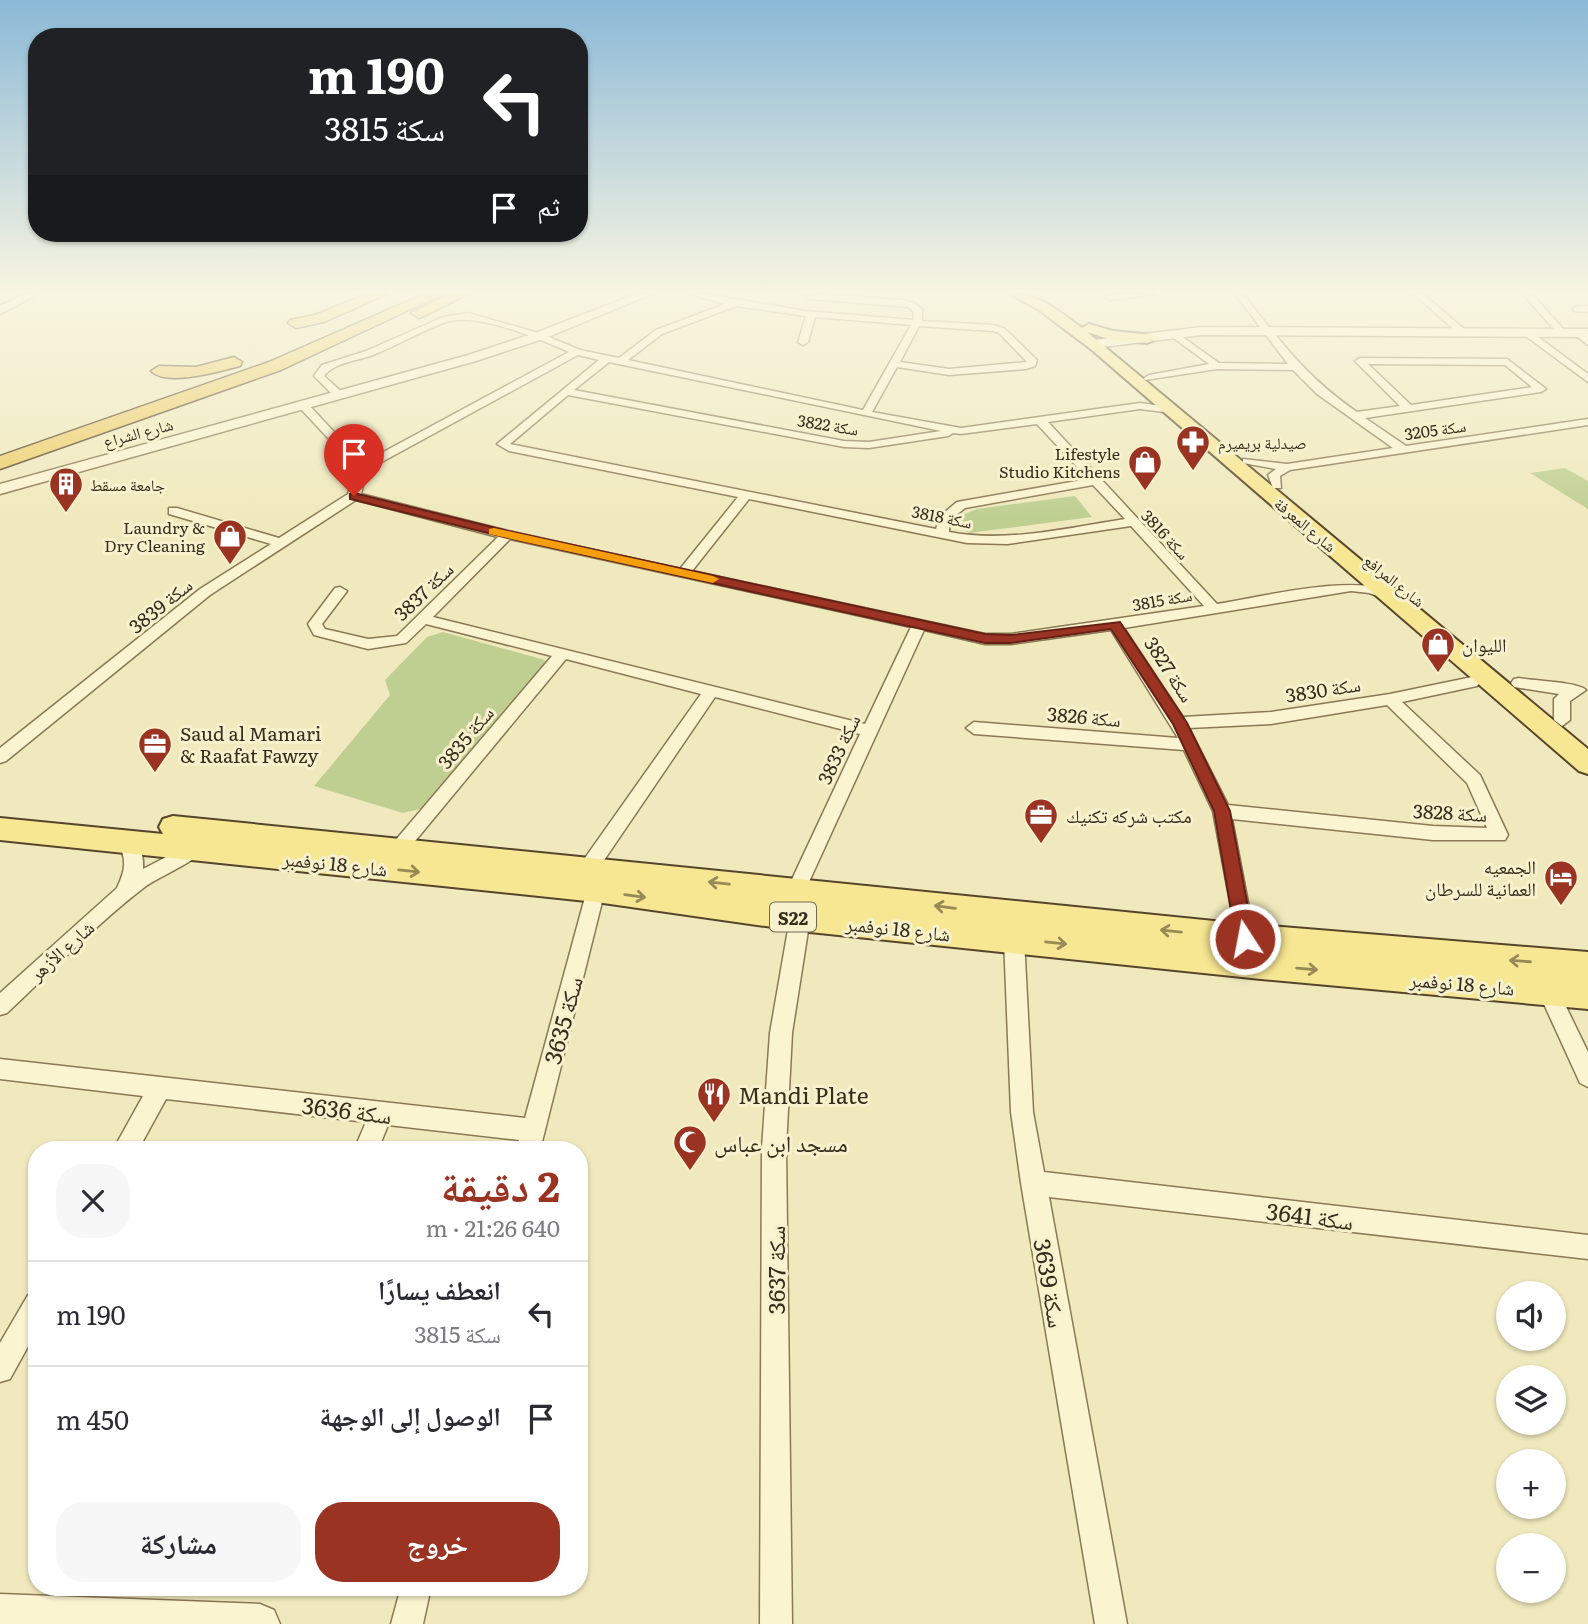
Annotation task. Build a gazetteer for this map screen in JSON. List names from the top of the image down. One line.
{"streets":{"main road":["شارع المعرفة","شارع المرافع","شارع 18 نوفمبر","S22"],"street":["سكة 3822","سكة 3205","شارع الشراع","سكة 3818","سكة 3816","سكة 3837","سكة 3815","سكة 3839","سكة 3827","سكة 3830","سكة 3826","سكة 3835","سكة 3833","سكة 3828","شارع الأزهر","سكة 3635","سكة 3636","سكة 3641","سكة 3637","سكة 3639"]},"crossings":[["سكة 3822","سكة 3818"],["سكة 3822","شارع المعرفة"],["سكة 3822","سكة 3816"],["سكة 3822","شارع المرافع"],["سكة 3205","شارع المرافع"],["سكة 3818","سكة 3816"],["شارع المعرفة","شارع المرافع"],["شارع المعرفة","سكة 3815"],["سكة 3816","سكة 3815"],["سكة 3837","سكة 3815"],["سكة 3815","سكة 3839"],["سكة 3815","سكة 3827"],["سكة 3815","سكة 3833"],["سكة 3827","سكة 3830"],["سكة 3827","سكة 3826"],["سكة 3827","سكة 3828"],["سكة 3827","شارع 18 نوفمبر"],["سكة 3830","سكة 3828"],["سكة 3835","شارع 18 نوفمبر"],["سكة 3833","شارع 18 نوفمبر"],["سكة 3833","سكة 3637"],["شارع 18 نوفمبر","شارع الأزهر"],["شارع 18 نوفمبر","سكة 3635"],["شارع 18 نوفمبر","سكة 3637"],["شارع 18 نوفمبر","سكة 3639"],["سكة 3635","سكة 3636"],["سكة 3641","سكة 3639"]],"places":{"pharmacy":["صيدلية بريميرم"],"shop":["Lifestyle Studio Kitchens","Laundry & Dry Cleaning","الليوان"],"building":["جامعة مسقط"],"office":["Saud al Mamari & Raafat Fawzy","مكتب شركه تكنيك"],"hotel":["الجمعيه العمانية للسرطان"],"restaurant":["Mandi Plate"],"mosque":["مسجد ابن عباس"]},"page":{"turn":["190 m","سكة 3815"],"then":"ثم","heading":["2 دقيقة","640 m · 21:26"],"list":[{"name":"انعطف يسارًا","note":"سكة 3815","value":"190 m"},{"name":"الوصول إلى الوجهة","value":"450 m"}],"map_buttons":["+","−"],"buttons":["خروج","مشاركة"]}}
